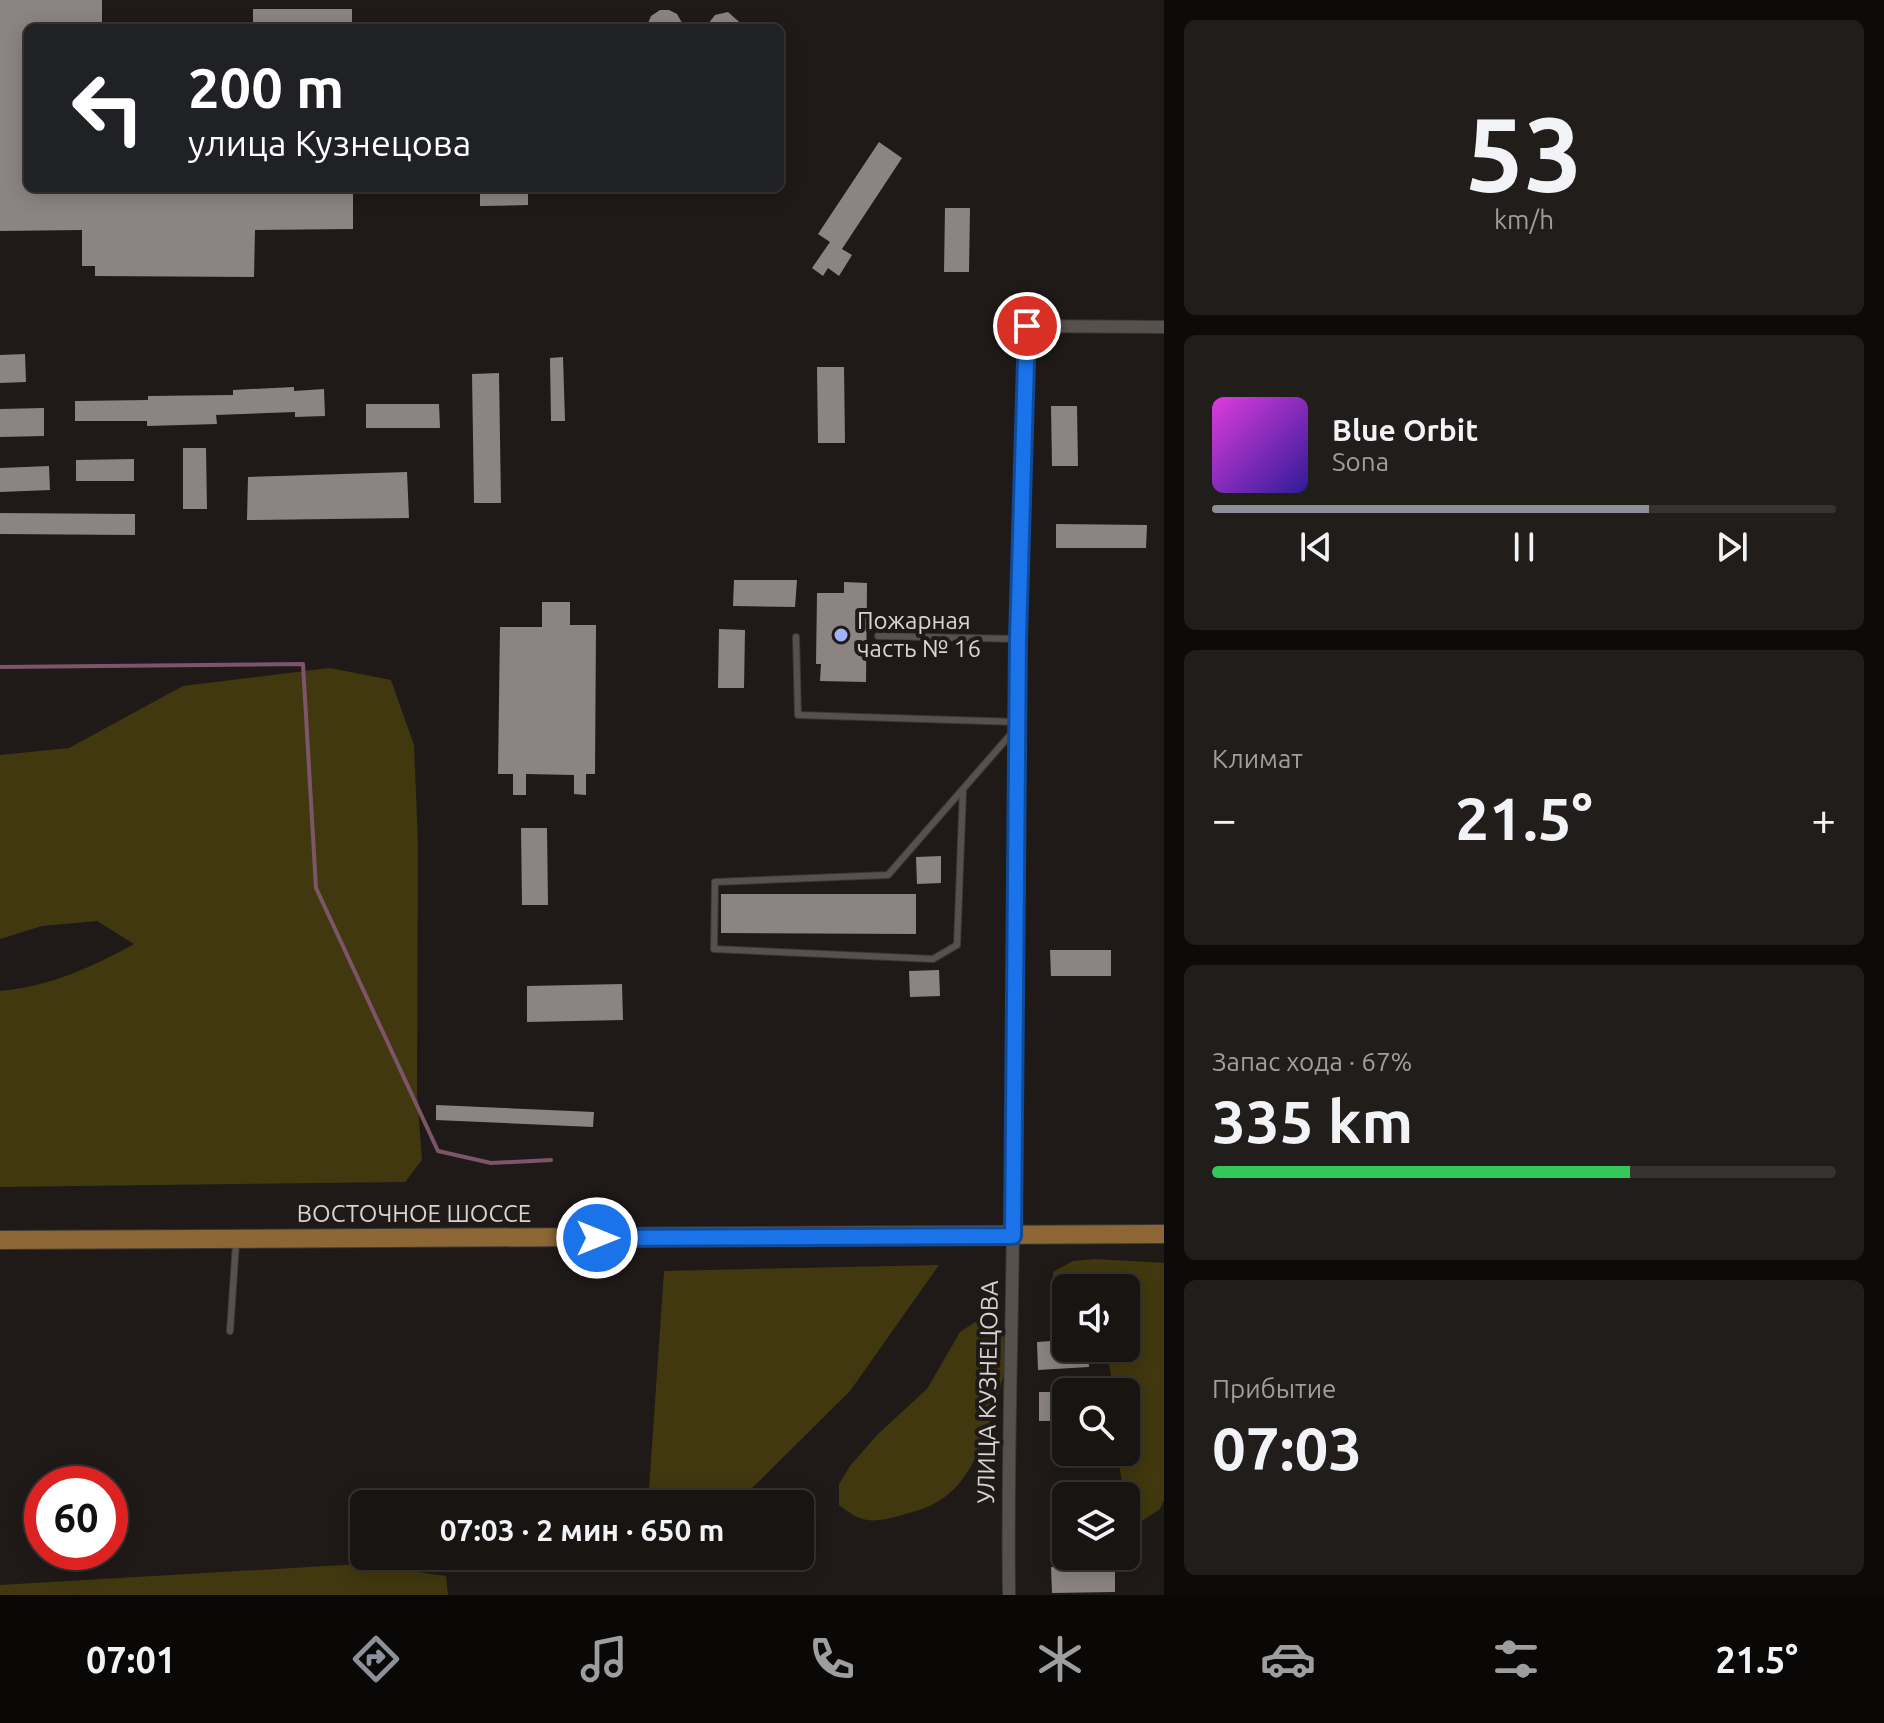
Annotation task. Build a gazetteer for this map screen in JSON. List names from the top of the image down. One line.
{"streets":{"main road":["ВОСТОЧНОЕ ШОССЕ"],"street":["УЛИЦА КУЗНЕЦОВА"]},"crossings":[["ВОСТОЧНОЕ ШОССЕ","УЛИЦА КУЗНЕЦОВА"]],"places":["Пожарная часть № 16"],"page":{"tile":[["53","km/h"],"Климат",["Запас хода · 67%","335 km"],["Прибытие","07:03"]],"turn":["200 m","улица Кузнецова"],"song":["Blue Orbit","Sona"],"heat":["−","21.5°","+"],"limit":"60","trip":"07:03 · 2 мин · 650 m","tabs":["07:01","21.5°"]}}
